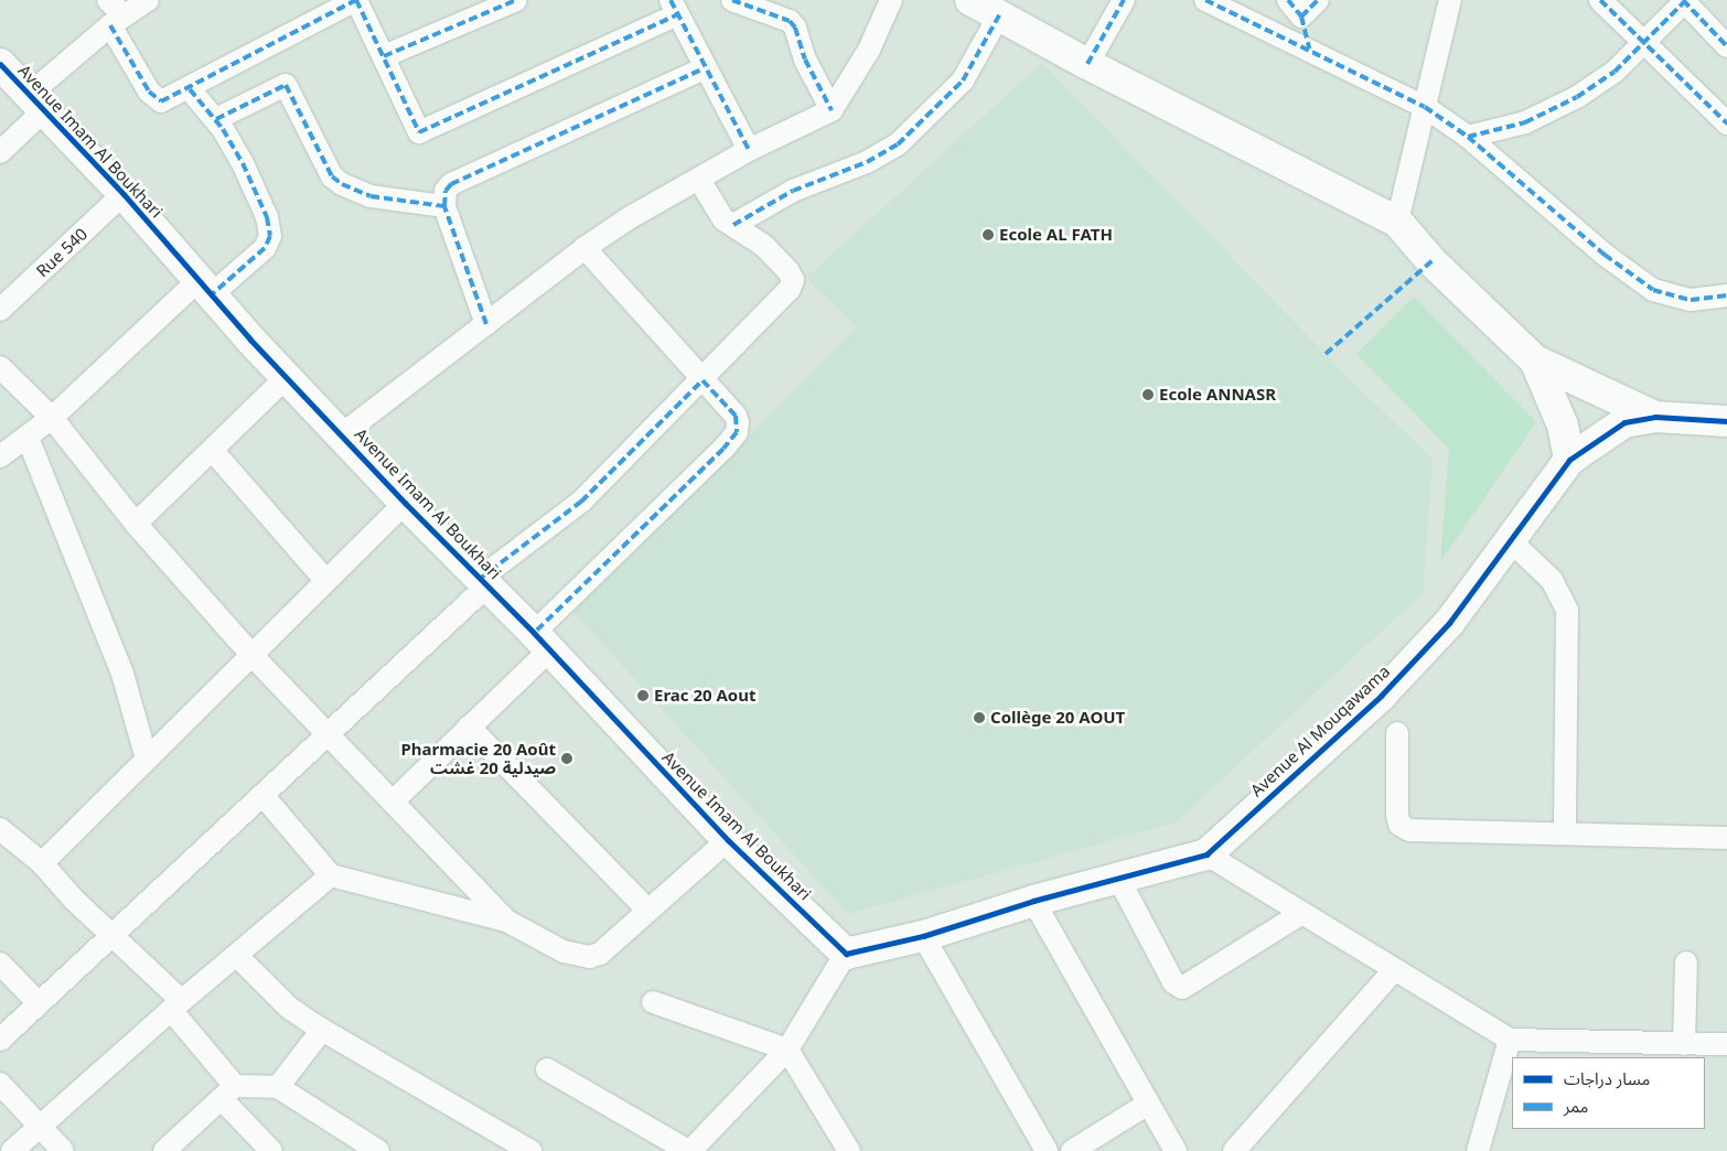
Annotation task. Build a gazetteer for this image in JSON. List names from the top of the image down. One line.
{"streets":{"street":["Avenue Imam Al Boukhari","Rue 540","Avenue Al Mouqawama"]},"crossings":[["Avenue Imam Al Boukhari","Rue 540"],["Avenue Imam Al Boukhari","Avenue Al Mouqawama"]],"places":["Ecole AL FATH","Ecole ANNASR","Erac 20 Aout","Collège 20 AOUT","Pharmacie 20 Août صيدلية 20 غشت"],"legend":["مسار دراجات","ممر"]}
